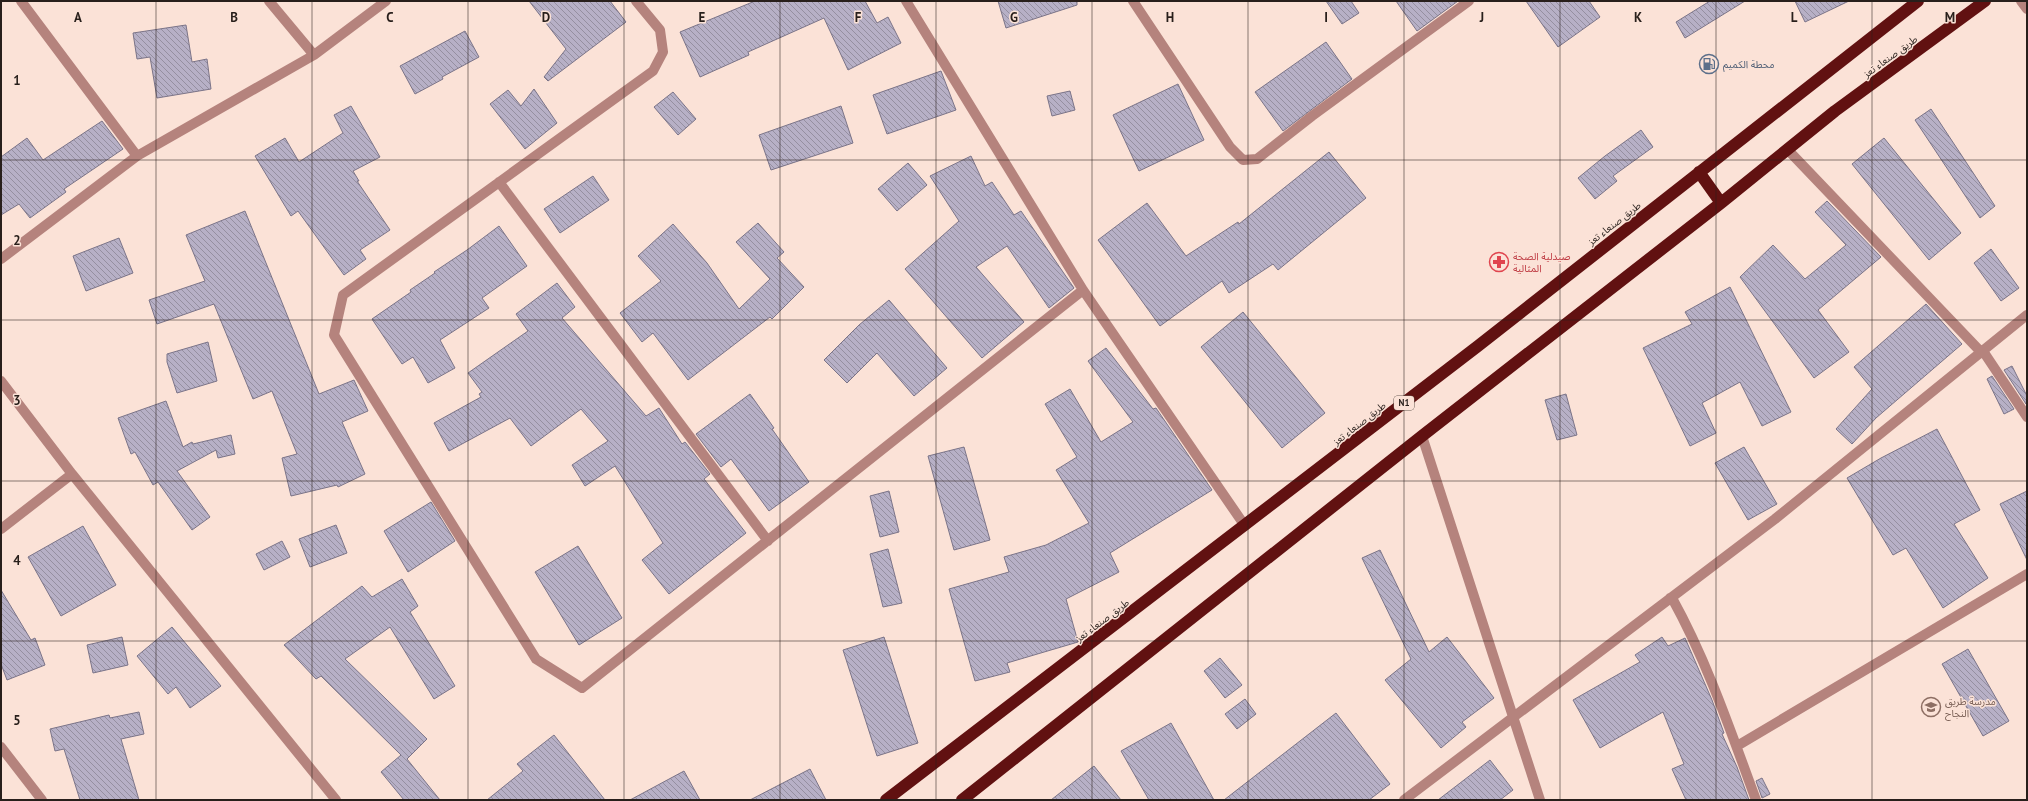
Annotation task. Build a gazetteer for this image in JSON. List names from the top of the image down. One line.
{"streets":{"highway":["طريق صنعاء تعز","N1"]},"places":{"fuel station":["محطة الكميم"],"pharmacy":["صيدلية الصحة المثالية"],"school or university":["مدرسة طريق النجاح"]},"grid":{"columns":["A","B","C","D","E","F","G","H","I","J","K","L","M"],"rows":["1","2","3","4","5"]}}
